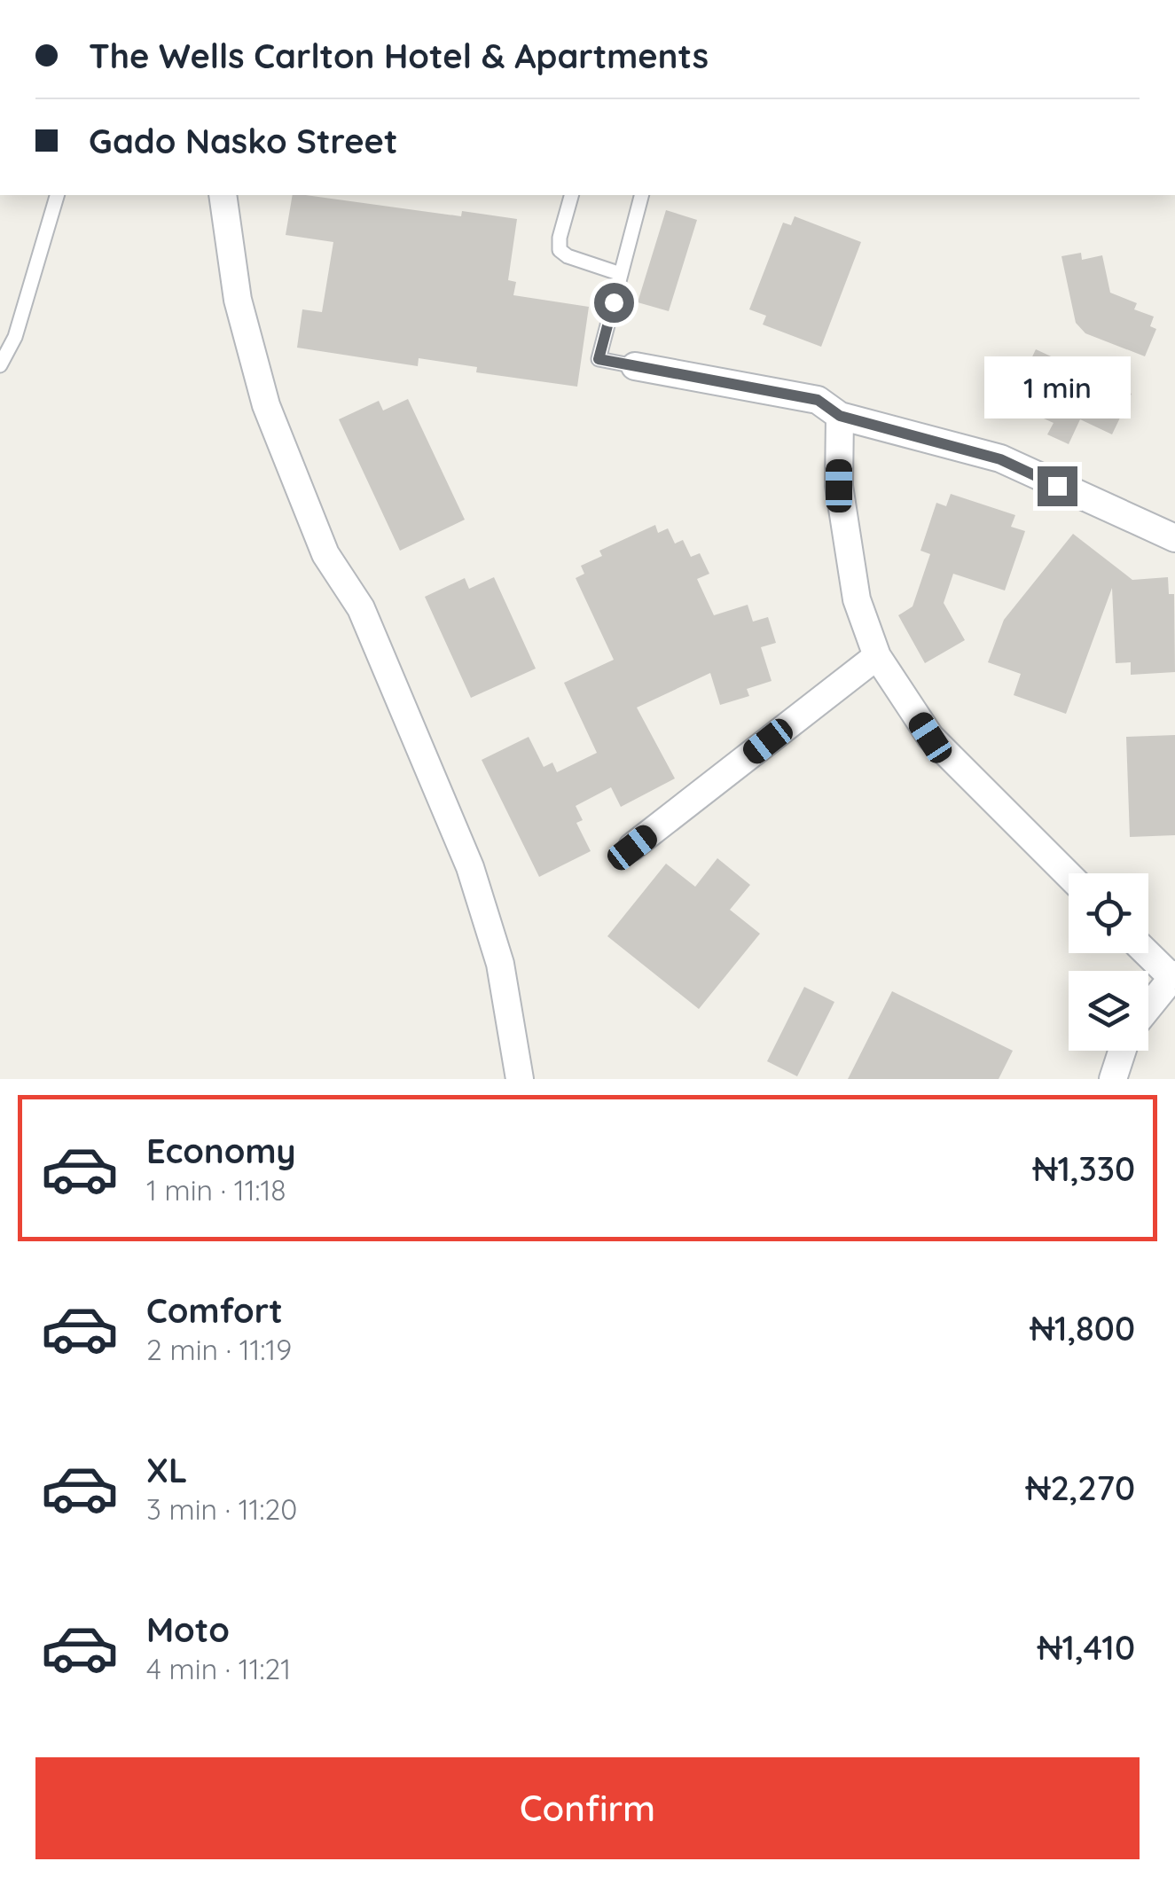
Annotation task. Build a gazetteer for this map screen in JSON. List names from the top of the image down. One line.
{"page":{"banner":["The Wells Carlton Hotel & Apartments","Gado Nasko Street"],"bubble":"1 min","list":[{"name":"Economy","note":"1 min · 11:18","value":"₦1,330"},{"name":"Comfort","note":"2 min · 11:19","value":"₦1,800"},{"name":"XL","note":"3 min · 11:20","value":"₦2,270"},{"name":"Moto","note":"4 min · 11:21","value":"₦1,410"}],"buttons":"Confirm"}}
